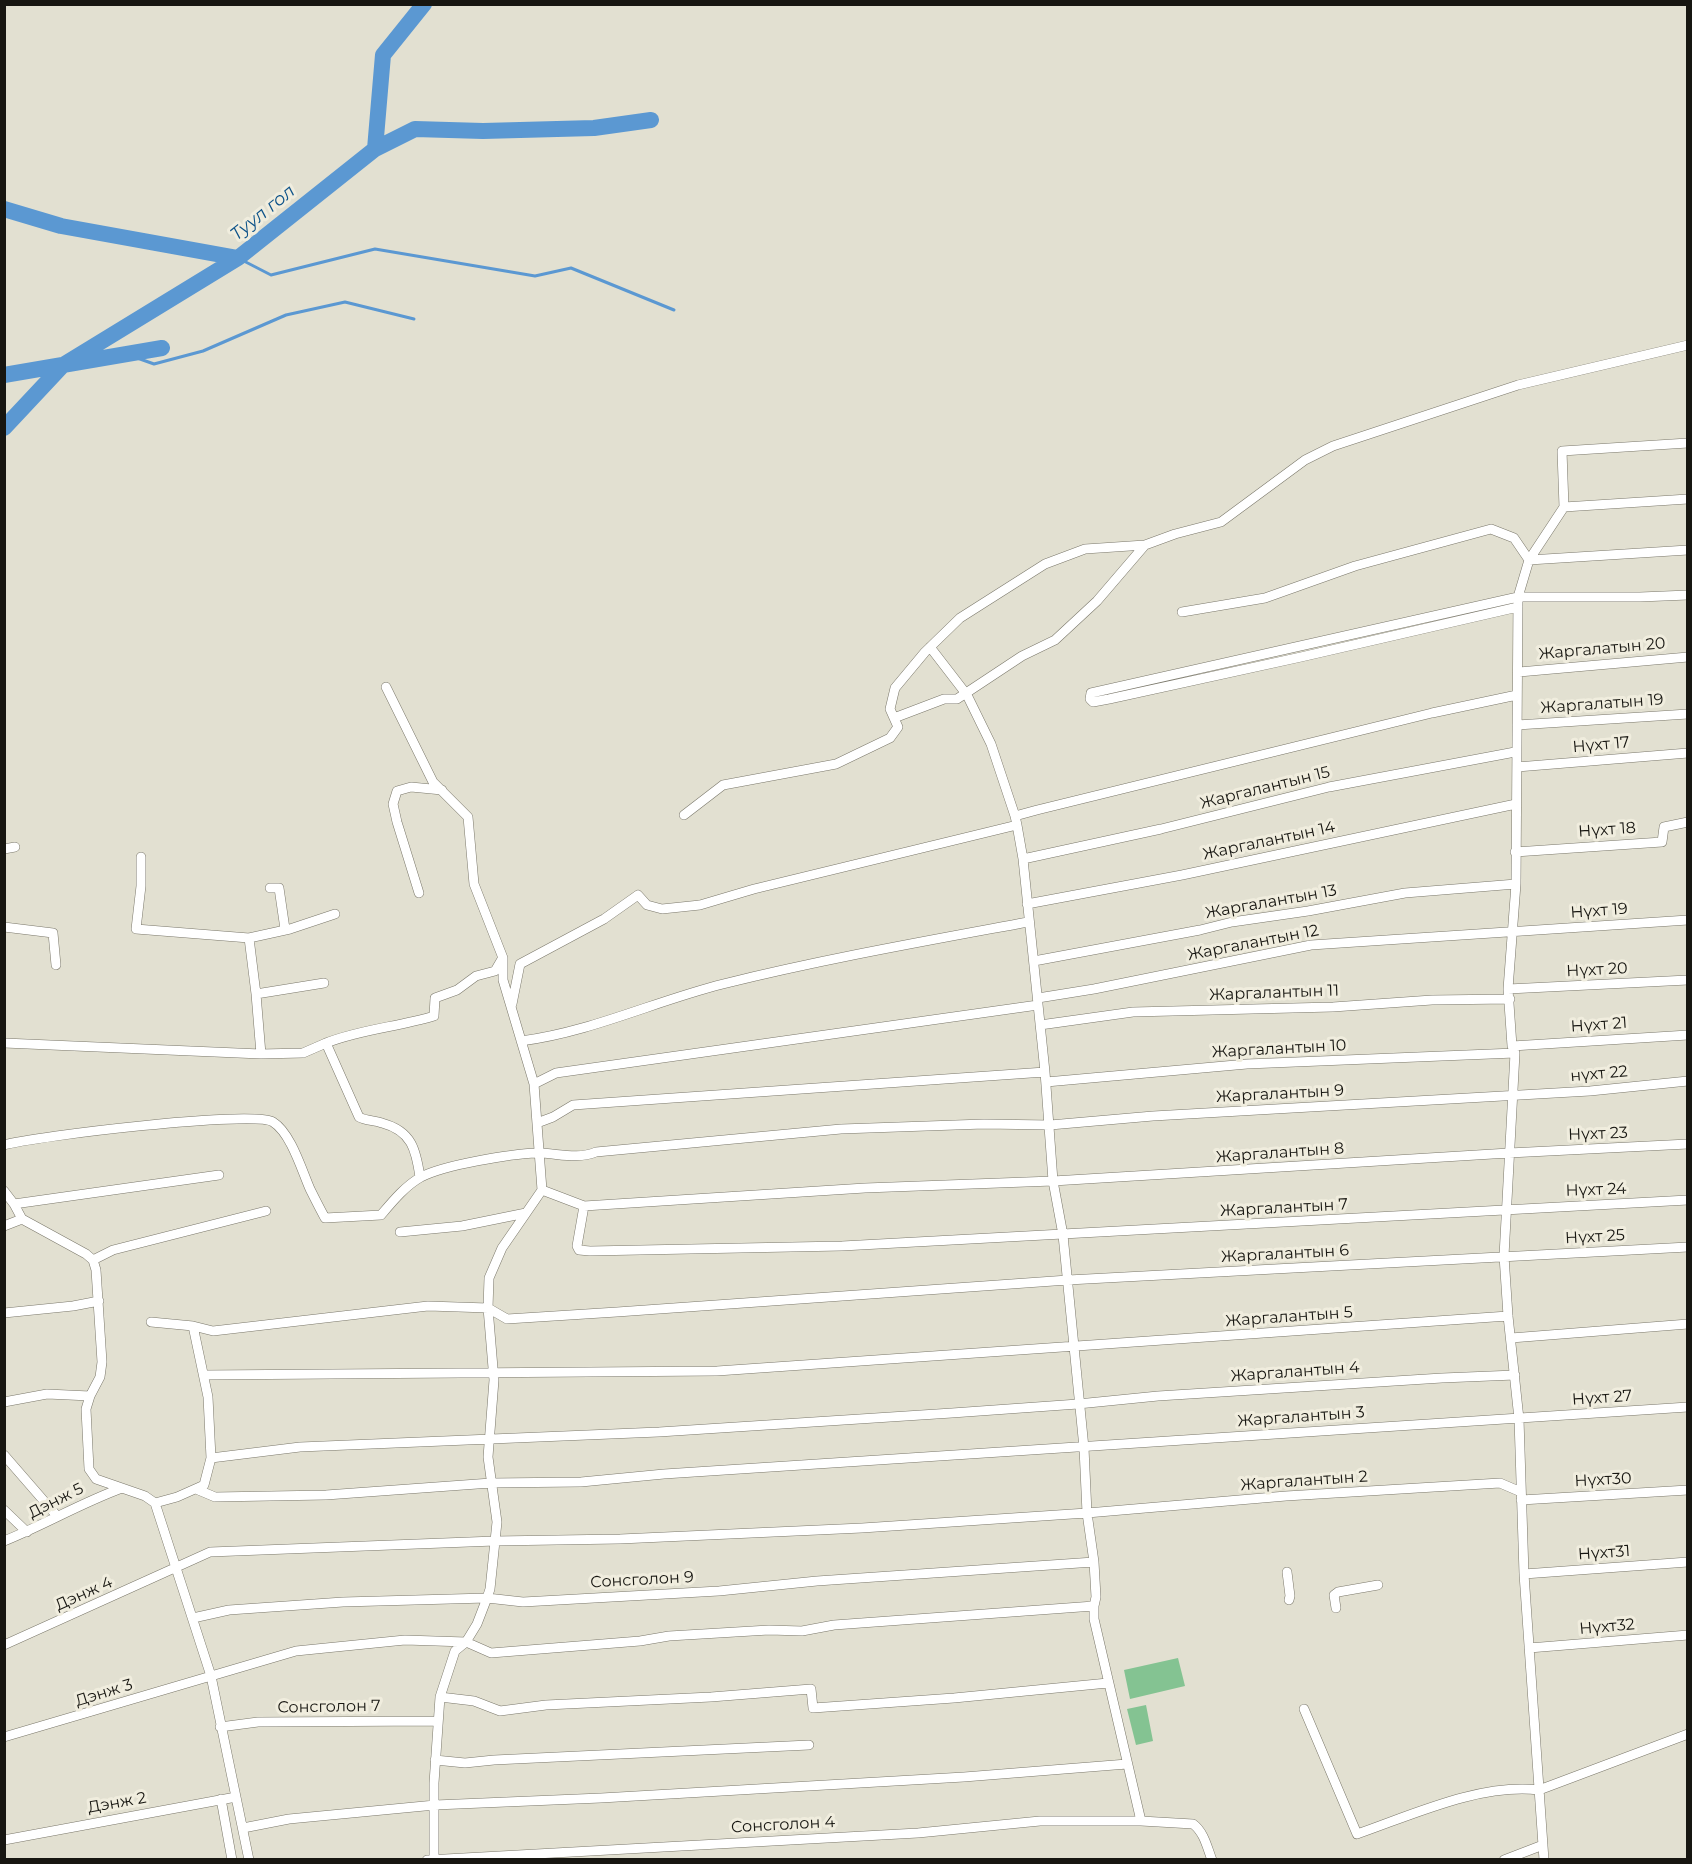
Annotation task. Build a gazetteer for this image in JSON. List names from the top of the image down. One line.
{"streets":{"street":["Жаргалатын 20","Жаргалатын 19","Нүхт 17","Жаргалантын 15","Нүхт 18","Жаргалантын 14","Жаргалантын 13","Нүхт 19","Жаргалантын 12","Нүхт 20","Жаргалантын 11","Нүхт 21","Жаргалантын 10","нүхт 22","Жаргалантын 9","Нүхт 23","Жаргалантын 8","Нүхт 24","Жаргалантын 7","Нүхт 25","Жаргалантын 6","Жаргалантын 5","Жаргалантын 4","Нүхт 27","Жаргалантын 3","Нүхт30","Жаргалантын 2","Дэнж 5","Нүхт31","Сонсголон 9","Дэнж 4","Нүхт32","Дэнж 3","Сонсголон 7","Дэнж 2","Сонсголон 4"]},"crossings":[["Нүхт 19","Жаргалантын 12"],["Нүхт 20","Жаргалантын 11"],["Нүхт 21","Жаргалантын 10"],["нүхт 22","Жаргалантын 9"],["Нүхт 23","Жаргалантын 8"],["Жаргалантын 8","Жаргалантын 7"],["Нүхт 24","Жаргалантын 7"],["Нүхт 25","Жаргалантын 6"],["Нүхт 27","Жаргалантын 3"],["Нүхт30","Жаргалантын 2"],["Жаргалантын 2","Дэнж 4"]],"water":["Туул гол"]}
